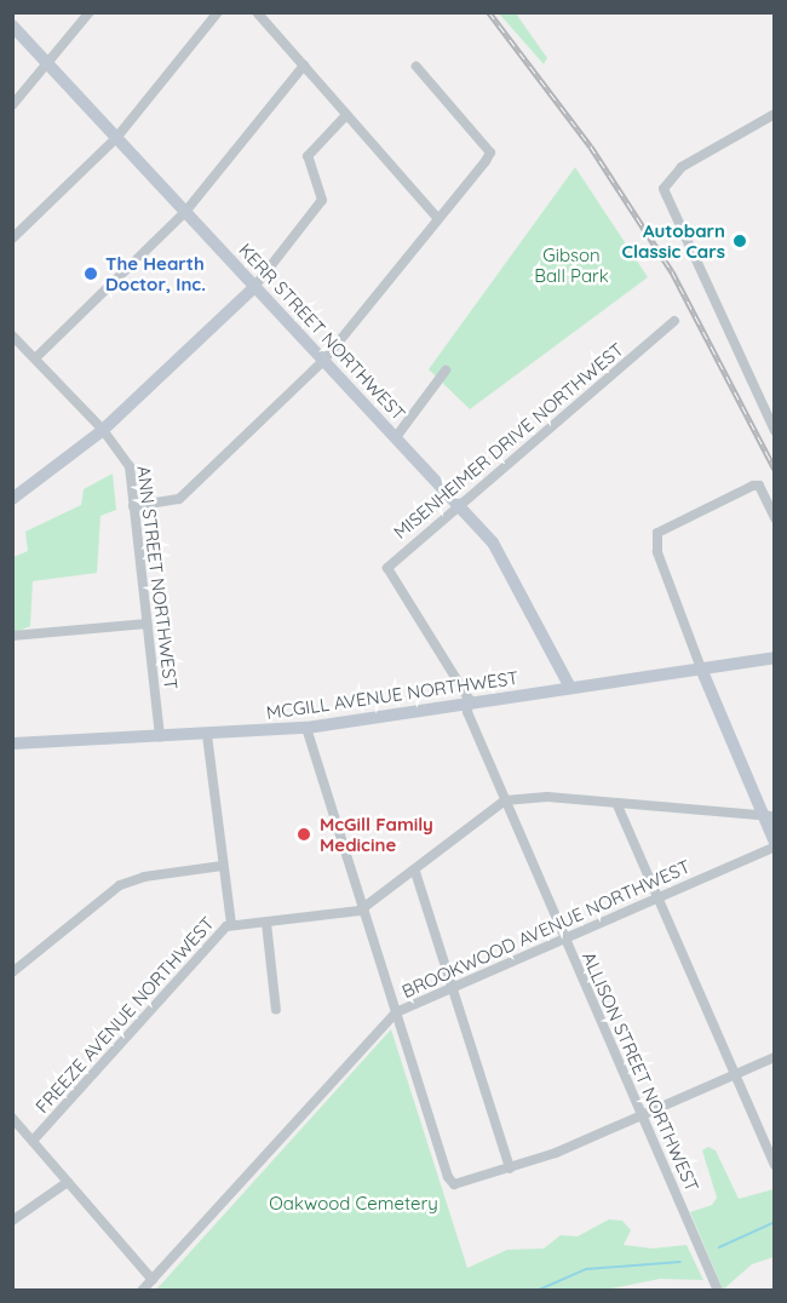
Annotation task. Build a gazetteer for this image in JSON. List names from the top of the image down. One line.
{"streets":{"street":["KERR STREET NORTHWEST","MISENHEIMER DRIVE NORTHWEST","ANN STREET NORTHWEST","MCGILL AVENUE NORTHWEST","BROOKWOOD AVENUE NORTHWEST","FREEZE AVENUE NORTHWEST","ALLISON STREET NORTHWEST"]},"crossings":[["KERR STREET NORTHWEST","MISENHEIMER DRIVE NORTHWEST"],["KERR STREET NORTHWEST","MCGILL AVENUE NORTHWEST"],["MISENHEIMER DRIVE NORTHWEST","MCGILL AVENUE NORTHWEST"],["MISENHEIMER DRIVE NORTHWEST","ALLISON STREET NORTHWEST"],["ANN STREET NORTHWEST","MCGILL AVENUE NORTHWEST"],["MCGILL AVENUE NORTHWEST","ALLISON STREET NORTHWEST"],["BROOKWOOD AVENUE NORTHWEST","ALLISON STREET NORTHWEST"],["FREEZE AVENUE NORTHWEST","ALLISON STREET NORTHWEST"]],"parks":["Gibson Ball Park","Oakwood Cemetery"],"places":["Autobarn Classic Cars","The Hearth Doctor, Inc.","McGill Family Medicine"]}
